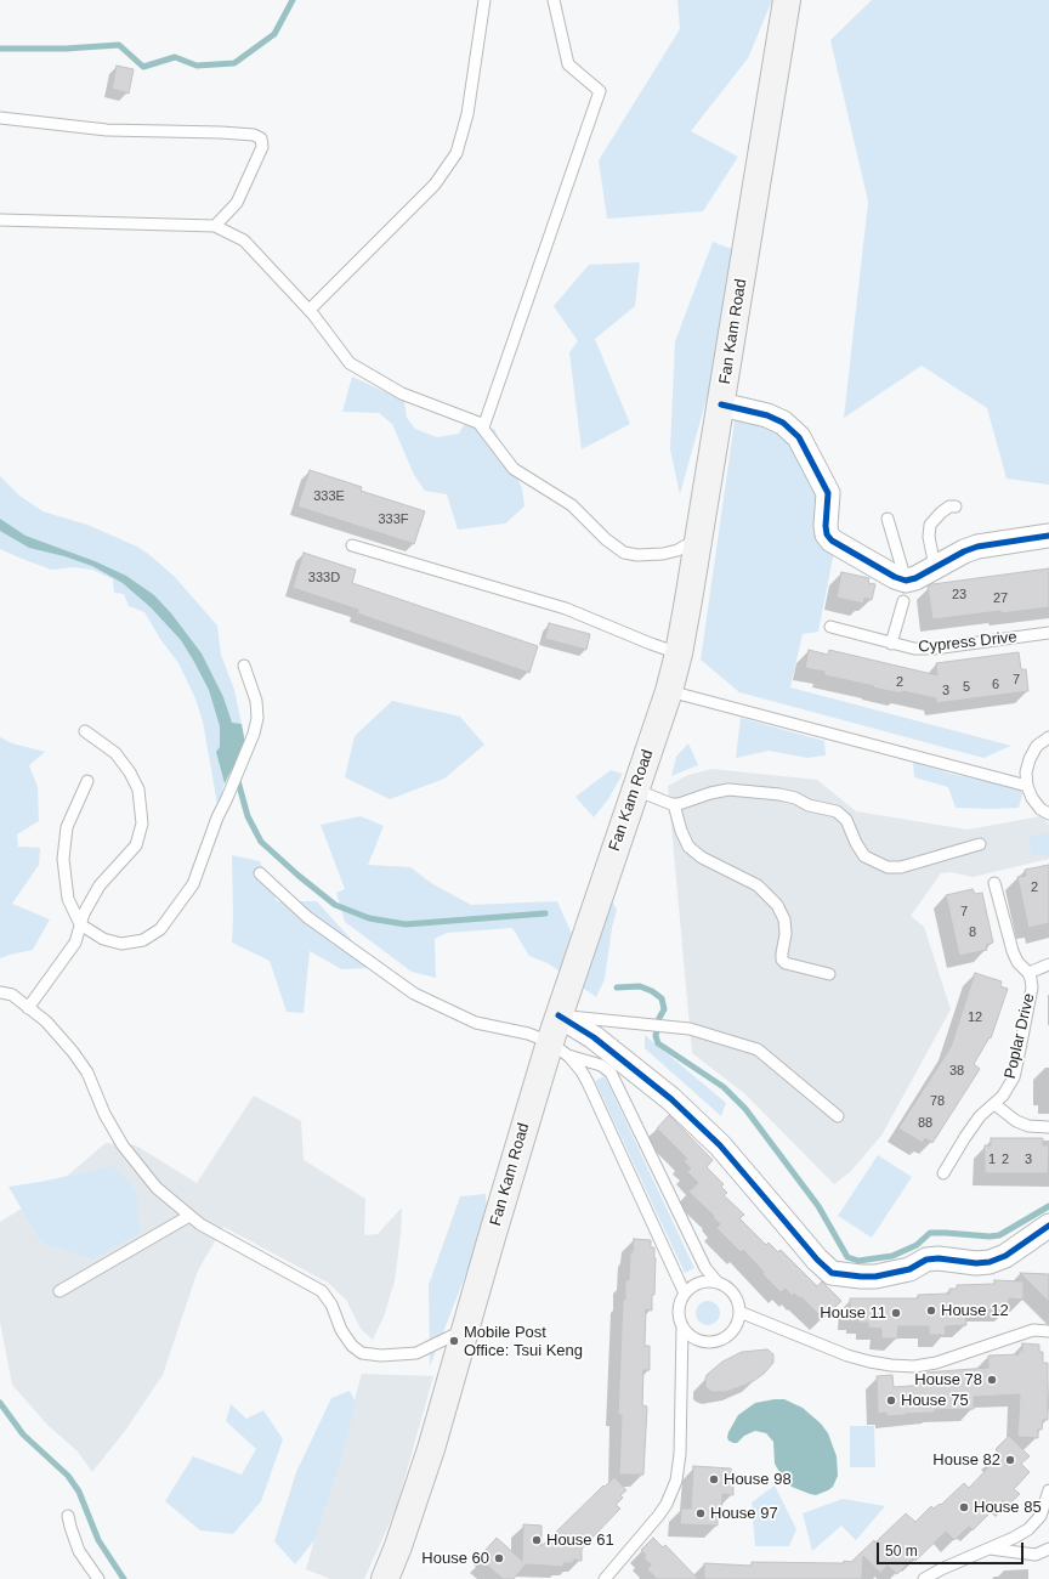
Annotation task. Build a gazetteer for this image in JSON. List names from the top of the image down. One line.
{"streets":{"main road":["Fan Kam Road"],"lane":["Cypress Drive","Poplar Drive"]},"places":["House 12","House 11","Mobile Post Office: Tsui Keng","House 78","House 75","House 82","House 98","House 85","House 97","House 61","House 60"],"house_numbers":["333E","333F","333D","23","27","7","2","6","5","3","2","7","8","12","38","78","88","1","2","3"],"scale_bar":"50 m"}
